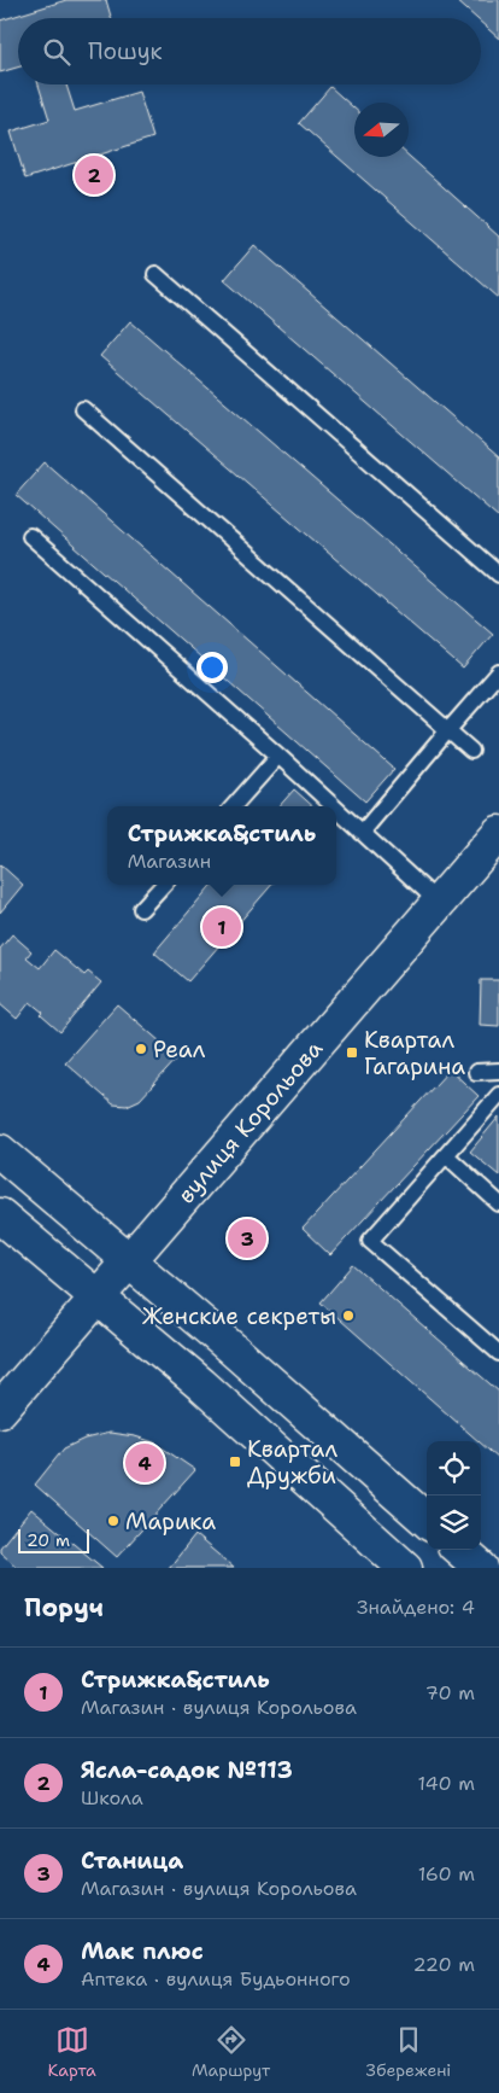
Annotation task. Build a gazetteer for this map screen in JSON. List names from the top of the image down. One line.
{"streets":{"main road":["вулиця Корольова"]},"places":{"other":["Реал","Женские секреты","Марика"],"transit":["Квартал Гагарина","Квартал Дружби"]},"scale_bar":"20 m","north":"left","page":{"search":"Пошук","pins":["2","1","3","4"],"popup":["Стрижка&стиль","Магазин"],"scale":"20 m","heading":["Поруч","Знайдено: 4"],"list":[{"mark":"1","name":"Стрижка&стиль","note":"Магазин · вулиця Корольова","value":"70 m"},{"mark":"2","name":"Ясла-садок №113","note":"Школа","value":"140 m"},{"mark":"3","name":"Станица","note":"Магазин · вулиця Корольова","value":"160 m"},{"mark":"4","name":"Мак плюс","note":"Аптека · вулиця Будьонного","value":"220 m"}],"nav":["Карта","Маршрут","Збережені"]}}
